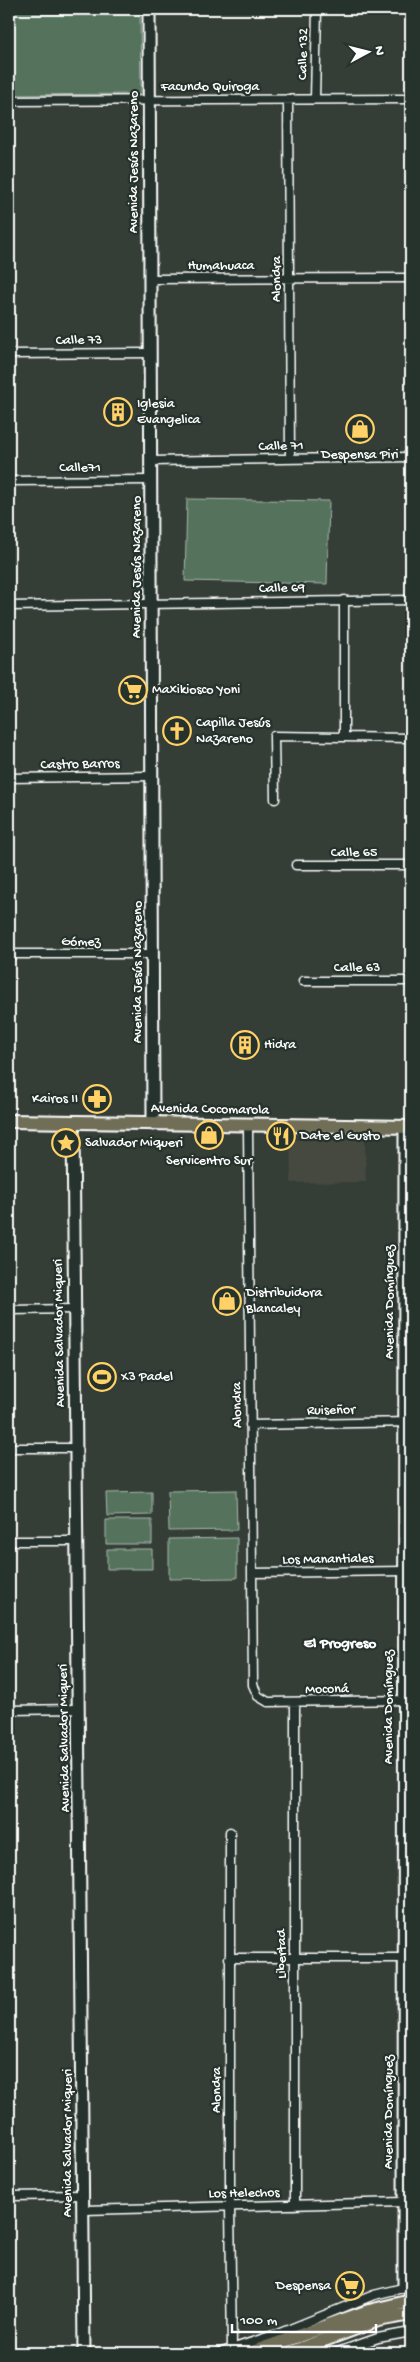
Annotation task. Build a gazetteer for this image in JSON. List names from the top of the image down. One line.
{"streets":{"main road":["Avenida Jesús Nazareno","Avenida Cocomarola","Avenida Domínguez","Avenida Salvador Miqueri"],"street":["Calle 132","Facundo Quiroga","Humahuaca","Alondra","Calle 73","Calle 71","Calle71","Calle 69","Castro Barros","Calle 65","Gómez","Calle 63","Ruiseñor","Los Manantiales","Moconá","Libertad","Los Helechos"]},"crossings":[["Calle 132","Facundo Quiroga"],["Facundo Quiroga","Avenida Jesús Nazareno"],["Facundo Quiroga","Alondra"],["Avenida Jesús Nazareno","Humahuaca"],["Avenida Jesús Nazareno","Calle 73"],["Avenida Jesús Nazareno","Calle 71"],["Avenida Jesús Nazareno","Calle71"],["Avenida Jesús Nazareno","Calle 69"],["Avenida Jesús Nazareno","Castro Barros"],["Avenida Jesús Nazareno","Gómez"],["Avenida Jesús Nazareno","Avenida Cocomarola"],["Humahuaca","Alondra"],["Alondra","Calle 71"],["Alondra","Avenida Cocomarola"],["Alondra","Ruiseñor"],["Alondra","Los Manantiales"],["Alondra","Moconá"],["Alondra","Los Helechos"],["Avenida Cocomarola","Avenida Domínguez"],["Avenida Cocomarola","Avenida Salvador Miqueri"],["Avenida Domínguez","Ruiseñor"],["Avenida Domínguez","Los Manantiales"],["Avenida Domínguez","Moconá"],["Avenida Domínguez","Los Helechos"],["Avenida Salvador Miqueri","Los Helechos"],["Moconá","Libertad"],["Libertad","Los Helechos"]],"districts":["El Progreso"],"places":{"building":["Iglesia Evangelica","Hidra"],"shop":["Despensa Piri","Servicentro Sur","Distribuidora Blancaley"],"supermarket":["Maxikiosco Yoni","Despensa"],"church":["Capilla Jesús Nazareno"],"pharmacy":["Kairos II"],"restaurant":["Date el Gusto"],"place":["Salvador Miqueri"],"sports":["X3 Padel"]},"scale_bar":"100 m","north":"right"}
